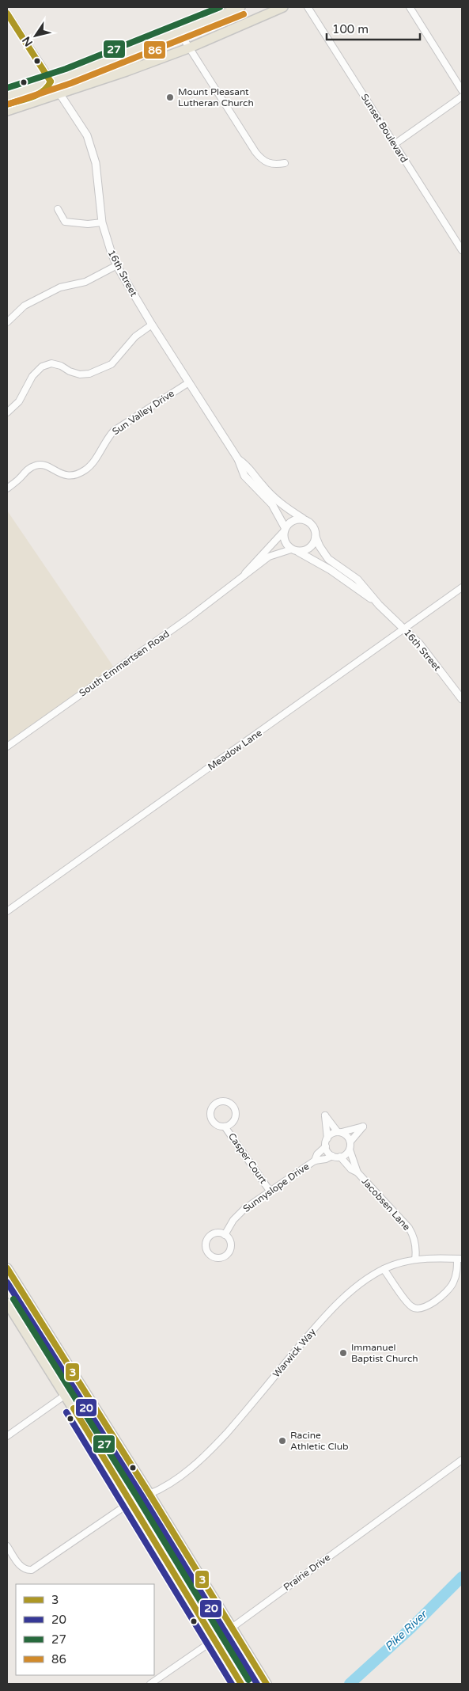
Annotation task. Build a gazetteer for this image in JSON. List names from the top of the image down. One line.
{"streets":{"street":["Sunset Boulevard","16th Street","Sun Valley Drive","South Emmertsen Road","Meadow Lane","Casper Court","Sunnyslope Drive","Jacobsen Lane","Warwick Way","Prairie Drive"]},"crossings":[["16th Street","Sun Valley Drive"],["16th Street","South Emmertsen Road"],["16th Street","Meadow Lane"],["Casper Court","Sunnyslope Drive"],["Sunnyslope Drive","Jacobsen Lane"],["Jacobsen Lane","Warwick Way"]],"water":["Pike River"],"places":["Mount Pleasant Lutheran Church","Immanuel Baptist Church","Racine Athletic Club"],"lines":["transit line 27","transit line 3","transit line 86","transit line 20"],"legend":["3","20","27","86"],"scale_bar":"100 m","north":"bottom left"}
